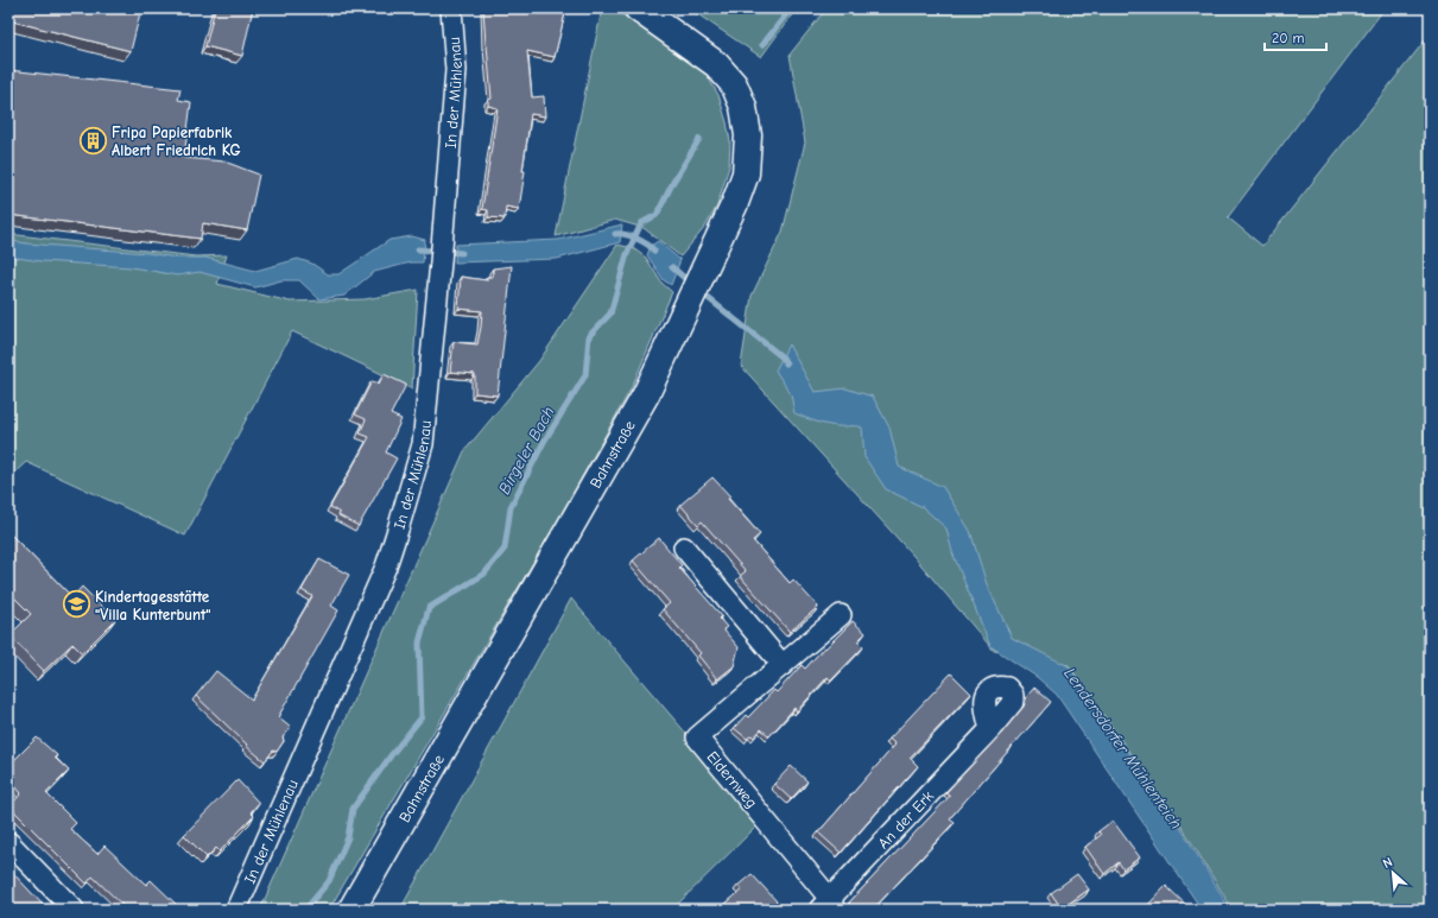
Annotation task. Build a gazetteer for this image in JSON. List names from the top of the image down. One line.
{"streets":{"main road":["Bahnstraße"],"street":["In der Mühlenau","Eldernweg","An der Erk"]},"crossings":[["Eldernweg","An der Erk"]],"water":["Birgeler Bach","Lendersdorfer Mühlenteich"],"places":{"building":["Fripa Papierfabrik Albert Friedrich KG"],"school or university":["Kindertagesstätte \"Villa Kunterbunt\""]},"scale_bar":"20 m","north":"top left"}
